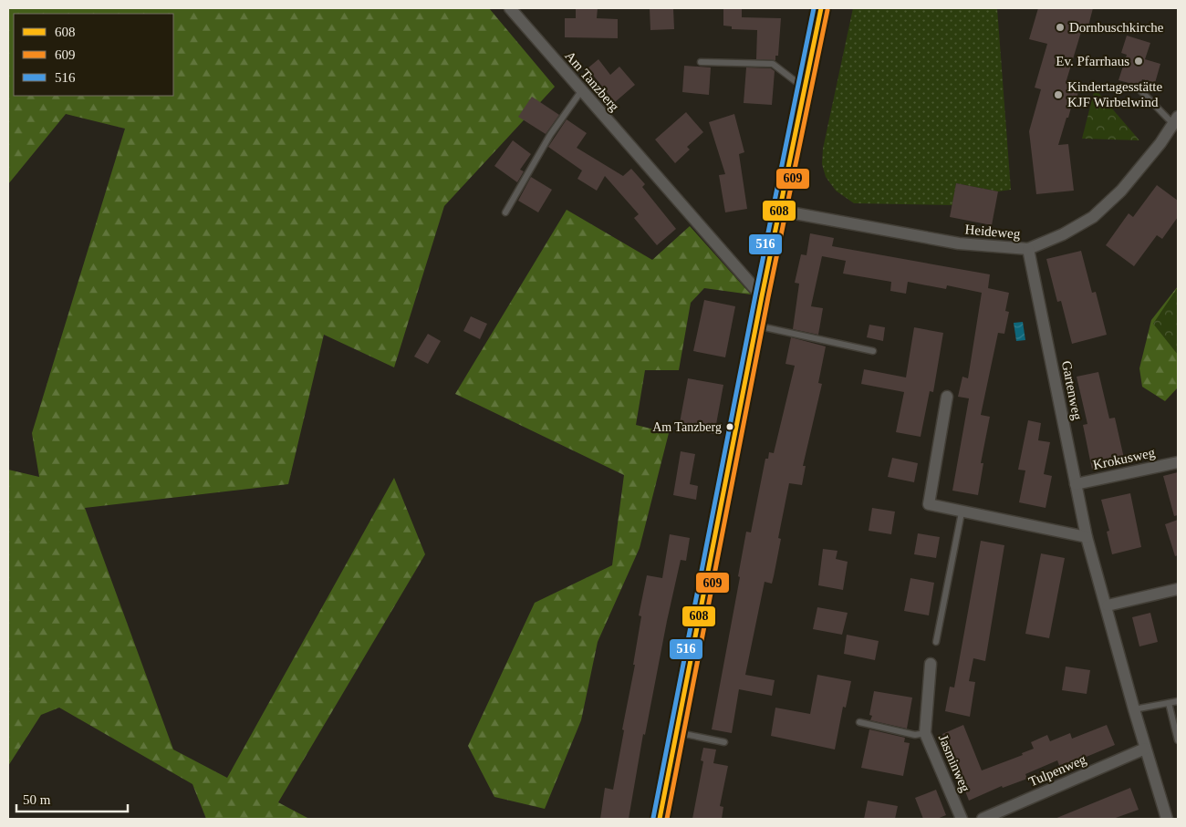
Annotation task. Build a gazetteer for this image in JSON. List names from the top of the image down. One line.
{"streets":{"street":["Am Tanzberg","Heideweg","Gartenweg","Krokusweg","Jasminweg","Tulpenweg"]},"crossings":[["Heideweg","Gartenweg"],["Gartenweg","Krokusweg"],["Gartenweg","Tulpenweg"]],"places":["Dornbuschkirche","Ev. Pfarrhaus","Kindertagesstätte KJF Wirbelwind","Am Tanzberg"],"lines":["transit line 608","transit line 516","transit line 609"],"legend":["608","609","516"],"scale_bar":"50 m"}
